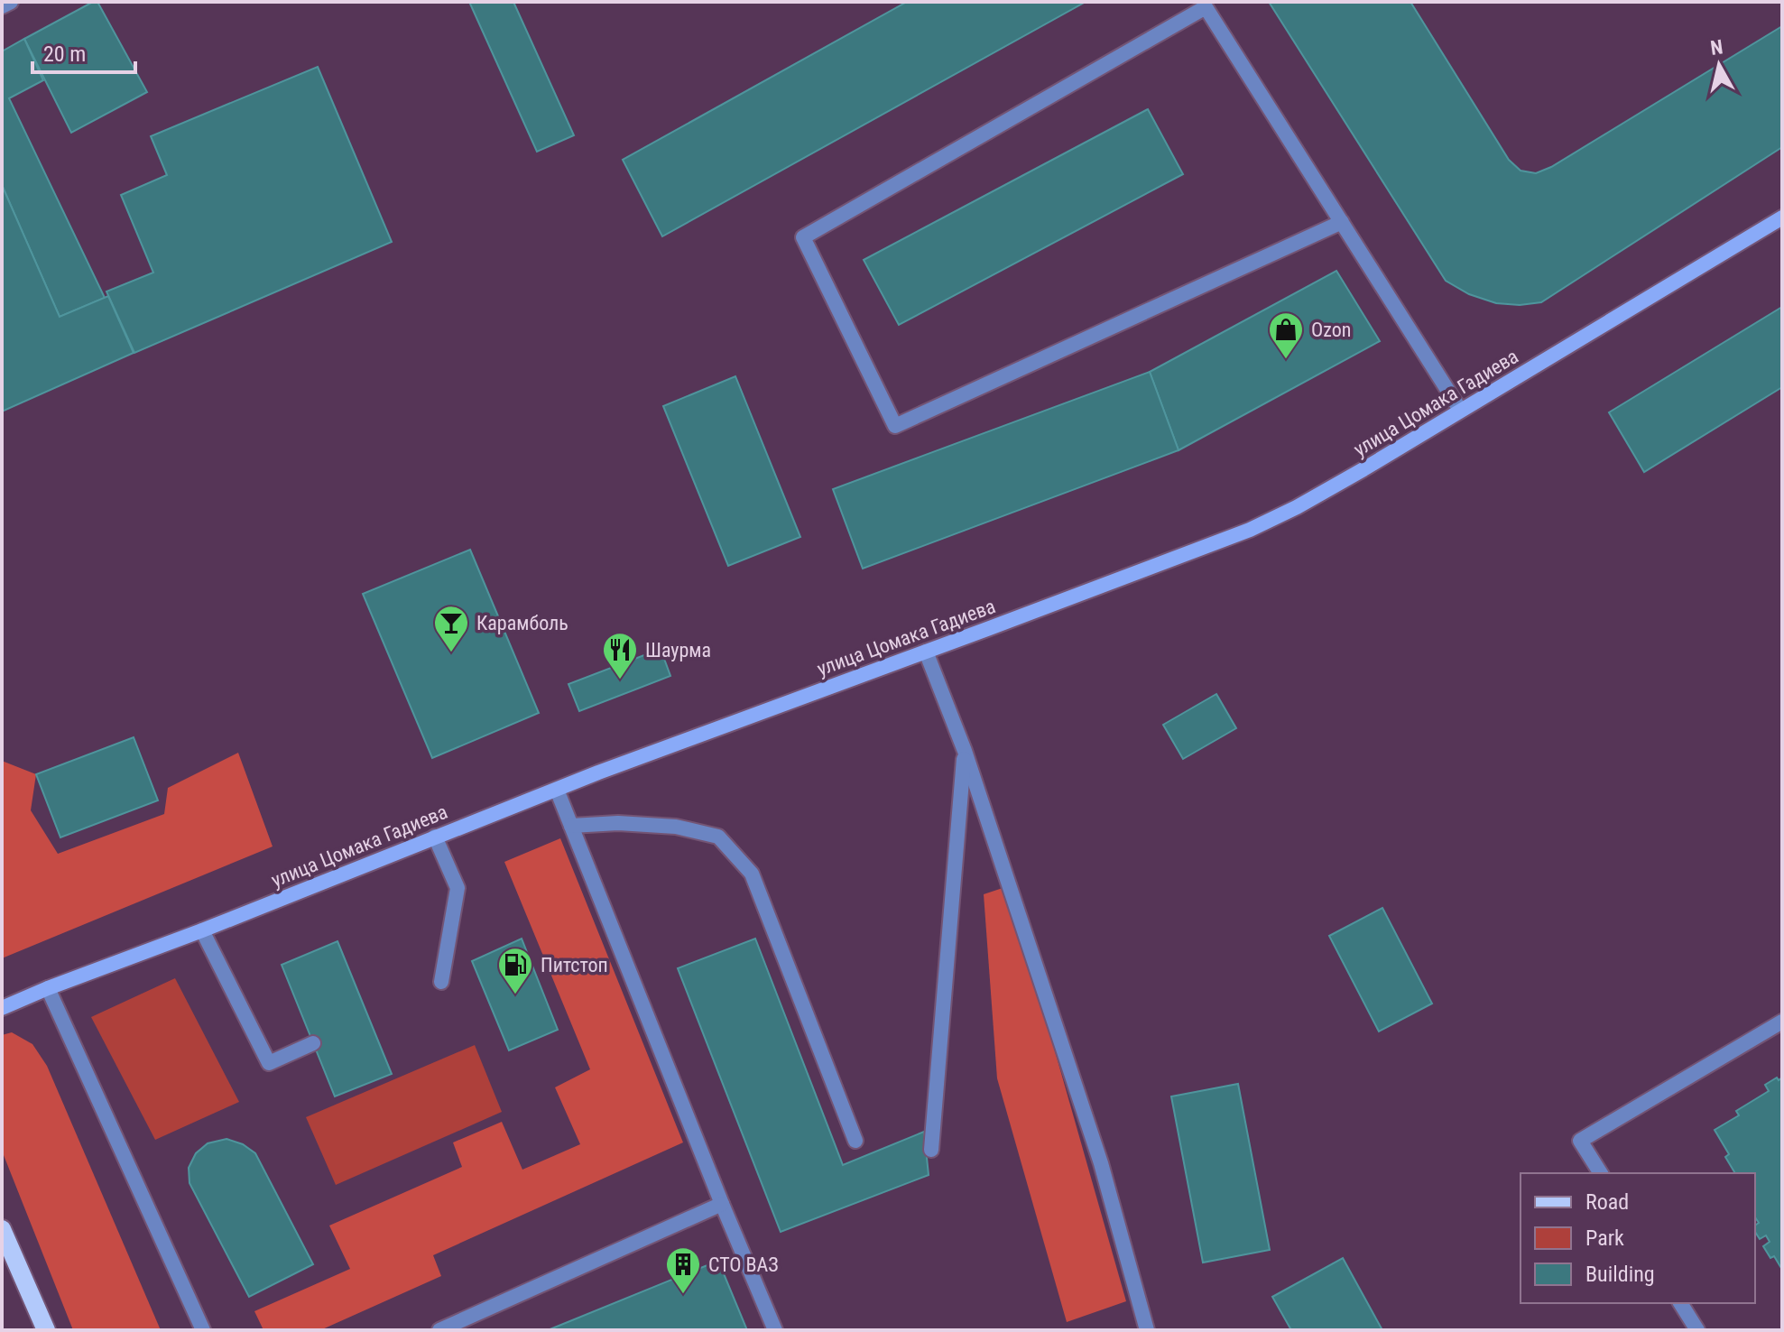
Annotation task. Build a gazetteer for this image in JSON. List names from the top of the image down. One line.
{"streets":{"main road":["улица Цомака Гадиева"]},"places":{"shop":["Ozon"],"bar":["Карамболь"],"restaurant":["Шаурма"],"fuel station":["Питстоп"],"building":["СТО ВАЗ"]},"legend":["Road","Park","Building"],"scale_bar":"20 m","north":"top"}
